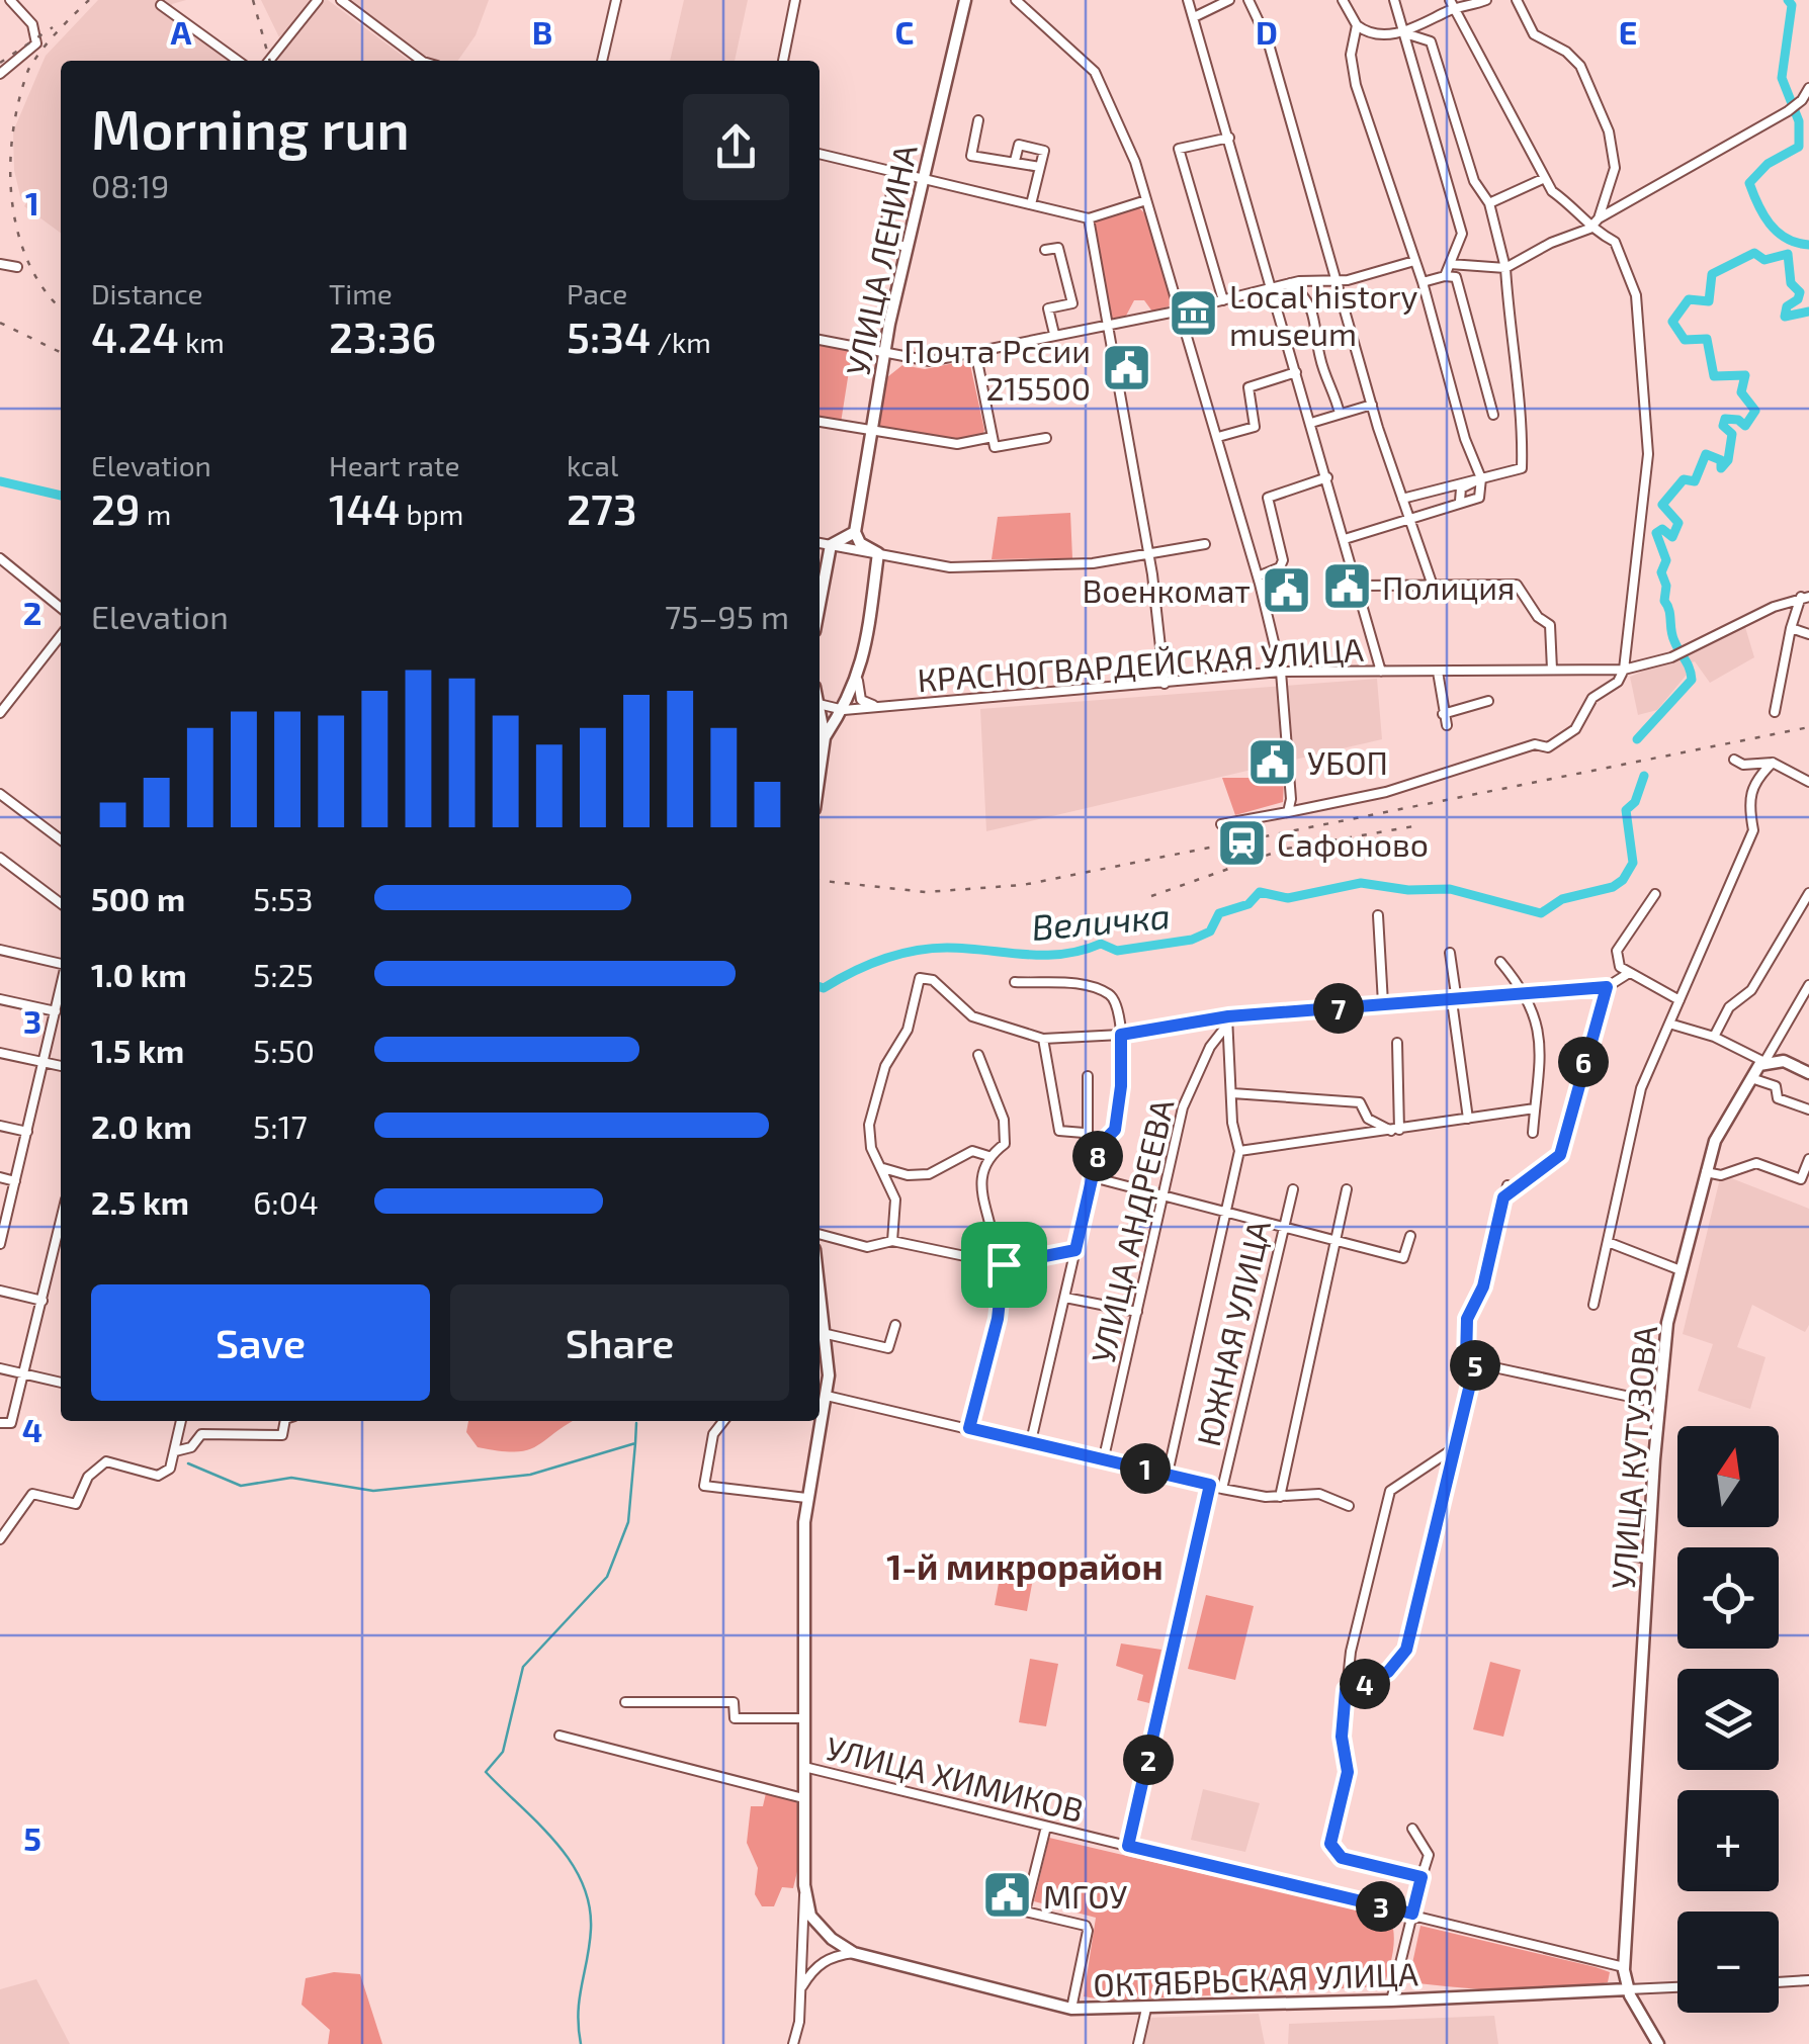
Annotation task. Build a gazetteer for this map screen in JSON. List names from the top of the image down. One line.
{"streets":{"main road":["УЛИЦА ЛЕНИНА","УЛИЦА КУТУЗОВА","ОКТЯБРЬСКАЯ УЛИЦА"],"street":["КРАСНОГВАРДЕЙСКАЯ УЛИЦА","УЛИЦА АНДРЕЕВА","ЮЖНАЯ УЛИЦА","УЛИЦА ХИМИКОВ"]},"crossings":[["УЛИЦА КУТУЗОВА","УЛИЦА ХИМИКОВ"],["УЛИЦА КУТУЗОВА","ОКТЯБРЬСКАЯ УЛИЦА"],["УЛИЦА ХИМИКОВ","ОКТЯБРЬСКАЯ УЛИЦА"]],"districts":["1-й микрорайон"],"water":["Величка"],"places":{"museum":["Local history museum"],"public building":["Почта Рссии 215500","Полиция","Военкомат","УБОП","МГОУ"],"station":["Сафоново"]},"north":"top","page":{"heading":["Morning run","08:19"],"stats":[["Distance","4.24 km"],["Time","23:36"],["Pace","5:34 /km"],["Elevation","29 m"],["Heart rate","144 bpm"],["kcal","273"]],"chart":["Elevation","75–95 m"],"list":[{"name":"500 m","note":"5:53"},{"name":"1.0 km","note":"5:25"},{"name":"1.5 km","note":"5:50"},{"name":"2.0 km","note":"5:17"},{"name":"2.5 km","note":"6:04"}],"pins":["7","6","8","5","1","4","2","3"],"buttons":["Save","Share"],"map_buttons":["+","−"]},"grid":{"columns":["A","B","C","D","E"],"rows":["1","2","3","4","5"]}}
